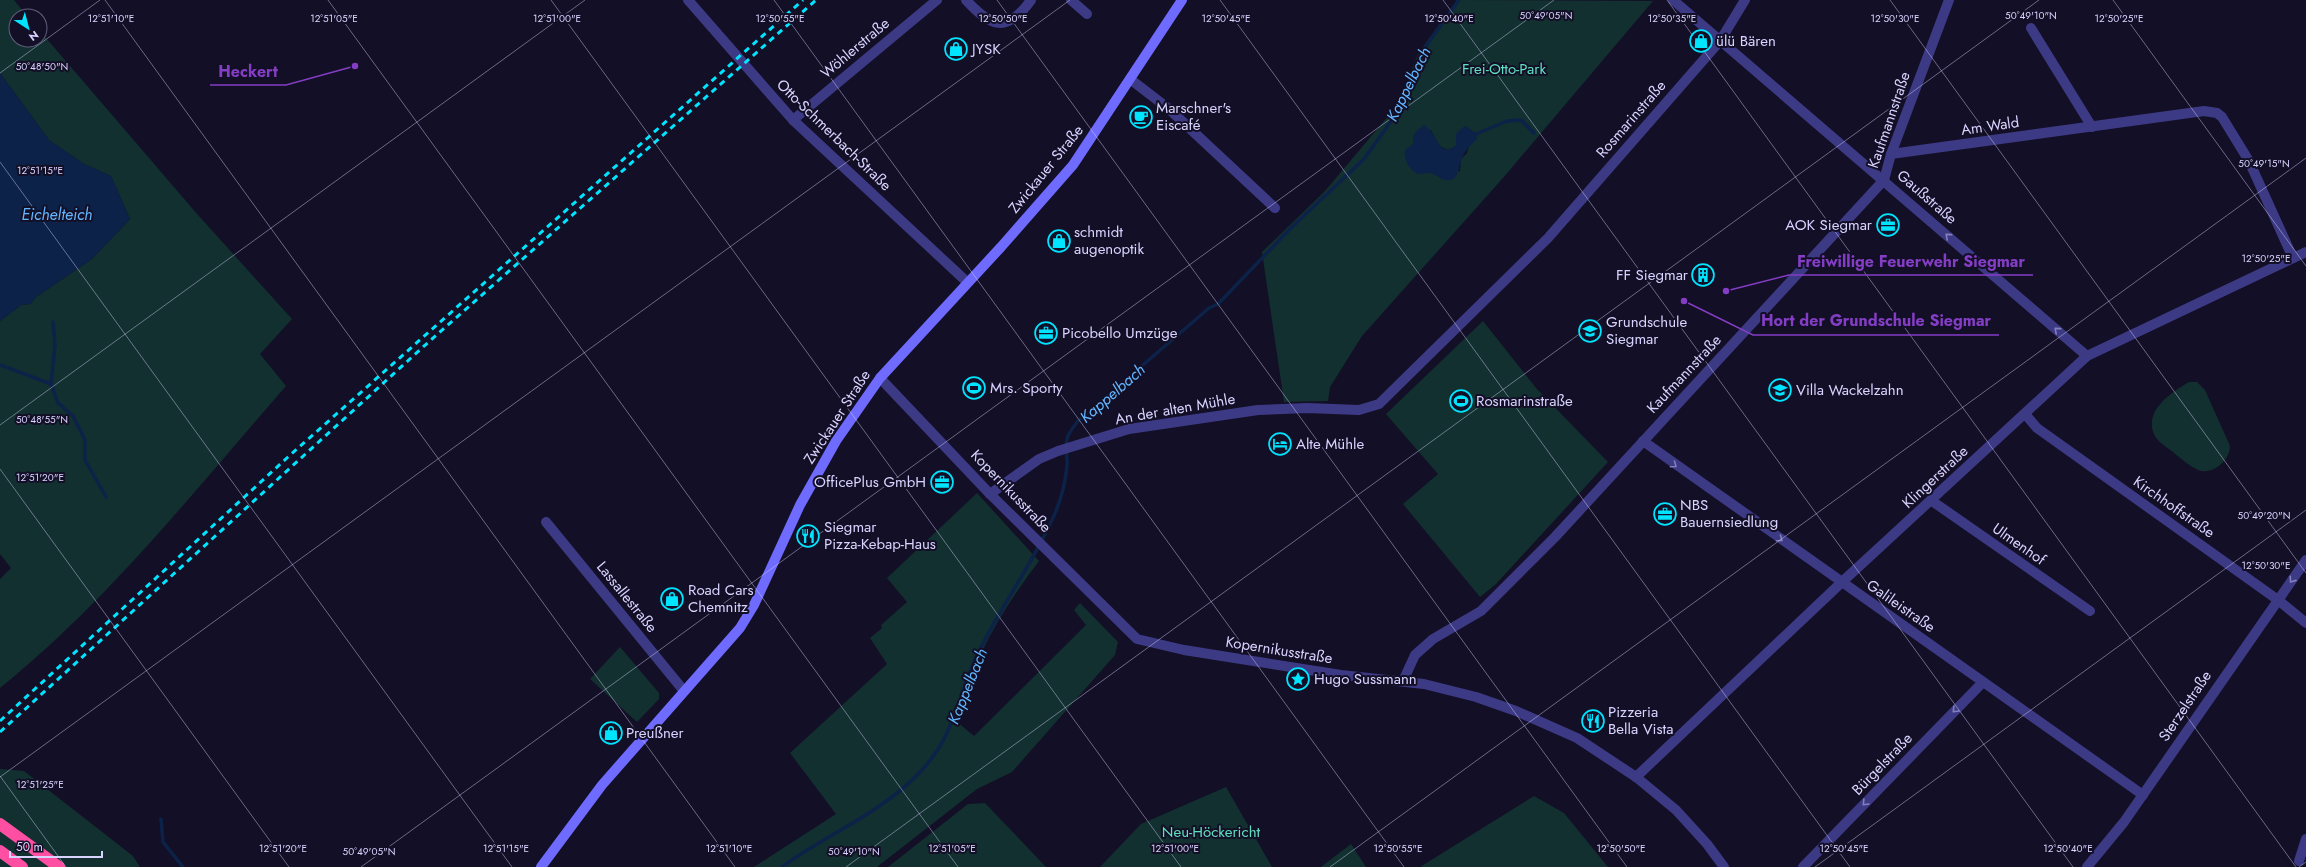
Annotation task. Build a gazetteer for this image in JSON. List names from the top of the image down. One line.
{"streets":{"main road":["Zwickauer Straße"],"street":["Wöhlerstraße","Rosmarinstraße","Kaufmannstraße","Am Wald","Otto-Schmerbach-Straße","Gaußstraße","An der alten Mühle","Klingerstraße","Kopernikusstraße","Kirchhoffstraße","Ulmenhof","Lassallestraße","Galileistraße","Sterzelstraße","Bürgelstraße"]},"crossings":[["Wöhlerstraße","Otto-Schmerbach-Straße"],["Rosmarinstraße","Gaußstraße"],["Rosmarinstraße","An der alten Mühle"],["Kaufmannstraße","Am Wald"],["Kaufmannstraße","Gaußstraße"],["Kaufmannstraße","Kopernikusstraße"],["Kaufmannstraße","Galileistraße"],["Am Wald","Klingerstraße"],["Otto-Schmerbach-Straße","Zwickauer Straße"],["Zwickauer Straße","Kopernikusstraße"],["Zwickauer Straße","Lassallestraße"],["Gaußstraße","Klingerstraße"],["An der alten Mühle","Kopernikusstraße"],["Klingerstraße","Kopernikusstraße"],["Klingerstraße","Kirchhoffstraße"],["Klingerstraße","Ulmenhof"],["Klingerstraße","Galileistraße"],["Kirchhoffstraße","Sterzelstraße"],["Galileistraße","Sterzelstraße"],["Galileistraße","Bürgelstraße"]],"one_way":["Gaußstraße","Galileistraße","Bürgelstraße"],"water":["Kappelbach","Eichelteich"],"parks":["Frei-Otto-Park","Neu-Höckericht"],"places":{"shop":["ülü Bären","JYSK","schmidt augenoptik","Road Cars Chemnitz","Preußner"],"other":["Heckert","Freiwillige Feuerwehr Siegmar","Hort der Grundschule Siegmar"],"cafe":["Marschner's Eiscafé"],"office":["AOK Siegmar","Picobello Umzüge","OfficePlus GmbH","NBS Bauernsiedlung"],"building":["FF Siegmar"],"school or university":["Grundschule Siegmar","Villa Wackelzahn"],"sports":["Mrs. Sporty","Rosmarinstraße"],"hotel":["Alte Mühle"],"restaurant":["Siegmar Pizza-Kebap-Haus","Pizzeria Bella Vista"],"place":["Hugo Sussmann"]},"scale_bar":"50 m","north":"bottom right","coordinates":["50°49'05\"N","50°49'10\"N","12°51'10\"E","12°51'05\"E","12°51'00\"E","12°50'55\"E","12°50'50\"E","12°50'45\"E","12°50'40\"E","12°50'35\"E","12°50'30\"E","12°50'25\"E","50°48'50\"N","50°49'15\"N","12°51'15\"E","50°48'55\"N","12°51'20\"E","50°49'20\"N","12°51'25\"E"]}
